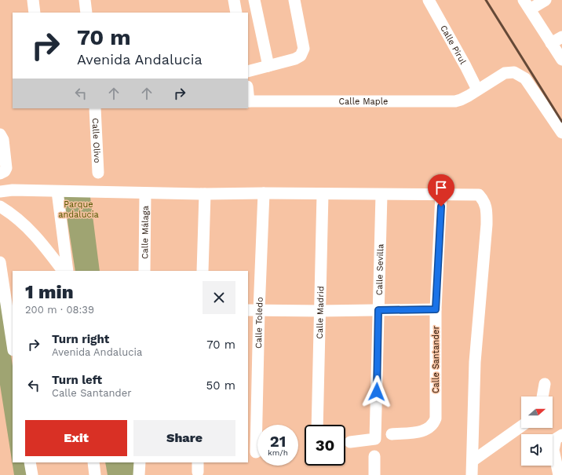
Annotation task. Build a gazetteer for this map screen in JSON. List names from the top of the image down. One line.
{"streets":{"street":["Calle Pirul","Calle Maple","Calle Olivo","Calle Málaga","Calle Sevilla","Calle Madrid","Calle Toledo","Calle Santander"]},"crossings":[["Calle Pirul","Calle Maple"]],"parks":["Parque andalucia"],"north":"right","page":{"turn":["70 m","Avenida Andalucia"],"heading":["1 min","200 m · 08:39"],"list":[{"name":"Turn right","note":"Avenida Andalucia","value":"70 m"},{"name":"Turn left","note":"Calle Santander","value":"50 m"}],"buttons":["Exit","Share"],"speed":"21 km/h","limit":"30"}}
